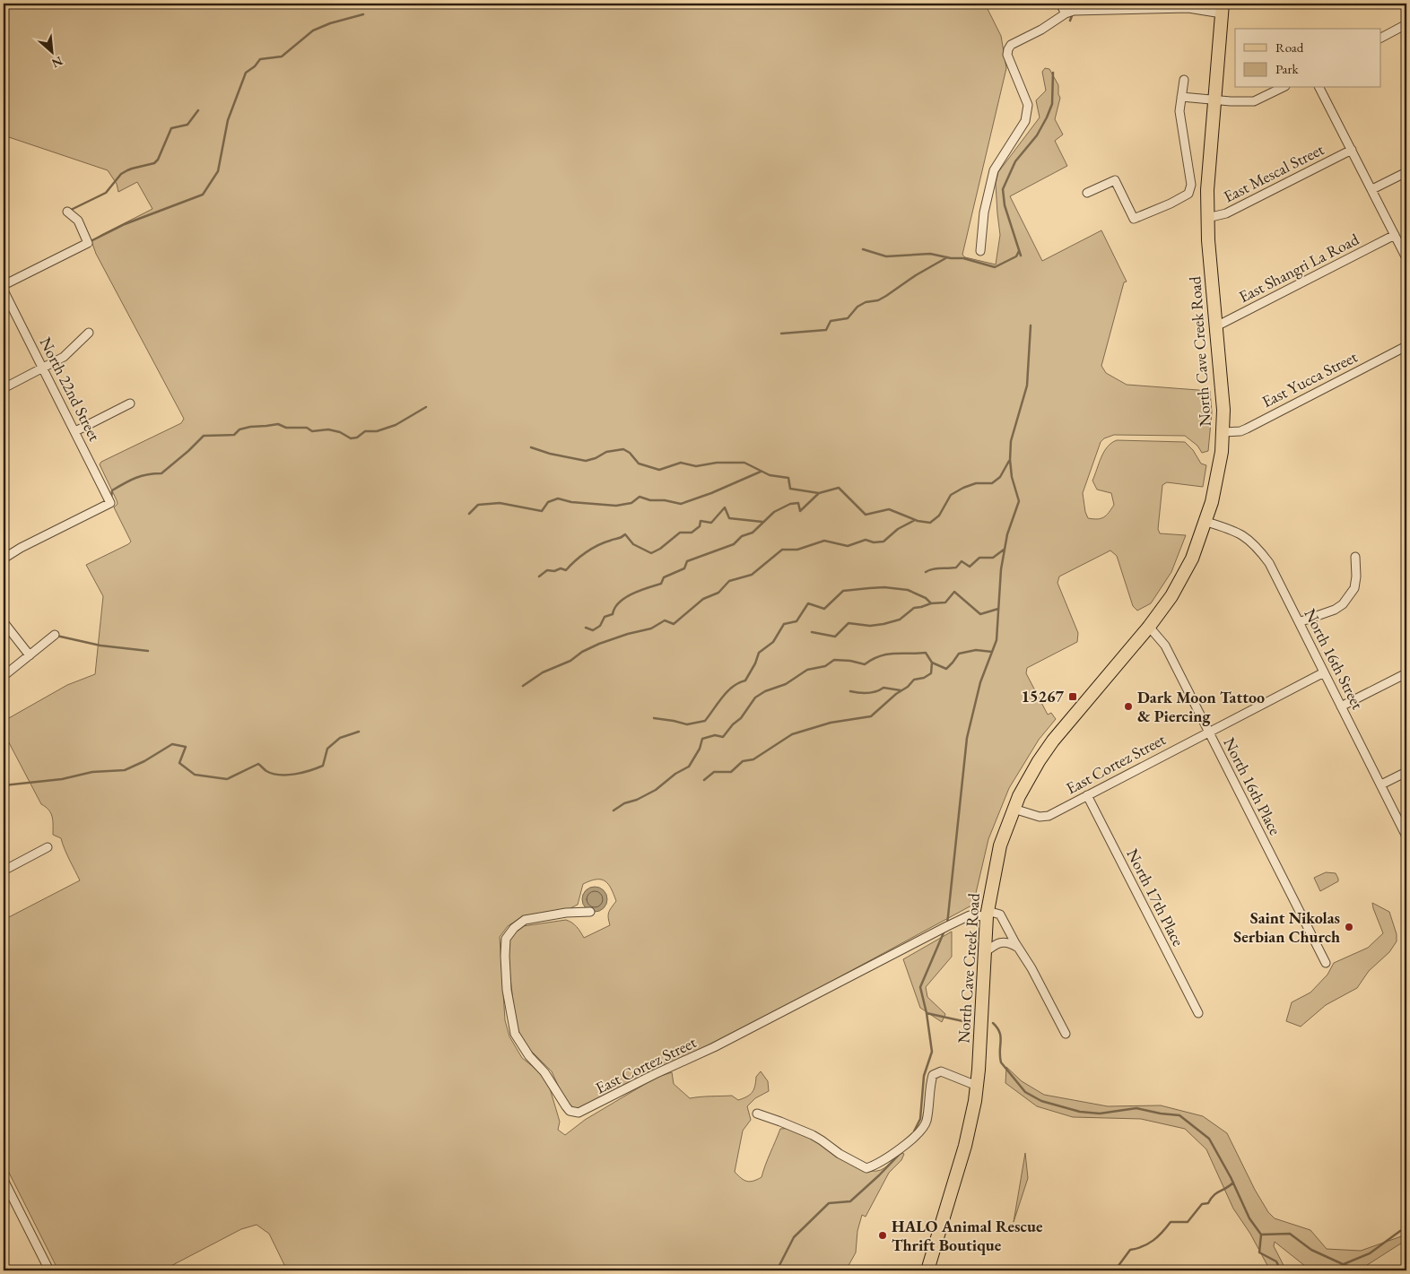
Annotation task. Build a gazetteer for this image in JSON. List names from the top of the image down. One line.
{"streets":{"main road":["North Cave Creek Road"],"street":["East Mescal Street","East Shangri La Road","East Yucca Street","North 22nd Street","North 16th Street","East Cortez Street","North 16th Place","North 17th Place"]},"crossings":[["East Mescal Street","North Cave Creek Road"],["East Shangri La Road","North Cave Creek Road"],["North Cave Creek Road","East Yucca Street"],["North Cave Creek Road","North 16th Street"],["North Cave Creek Road","East Cortez Street"],["North Cave Creek Road","North 16th Place"],["North 16th Street","East Cortez Street"],["East Cortez Street","North 16th Place"],["East Cortez Street","North 17th Place"]],"places":{"transit":["15267"],"other":["Dark Moon Tattoo & Piercing","Saint Nikolas Serbian Church","HALO Animal Rescue Thrift Boutique"]},"legend":["Road","Park"],"north":"bottom right"}
